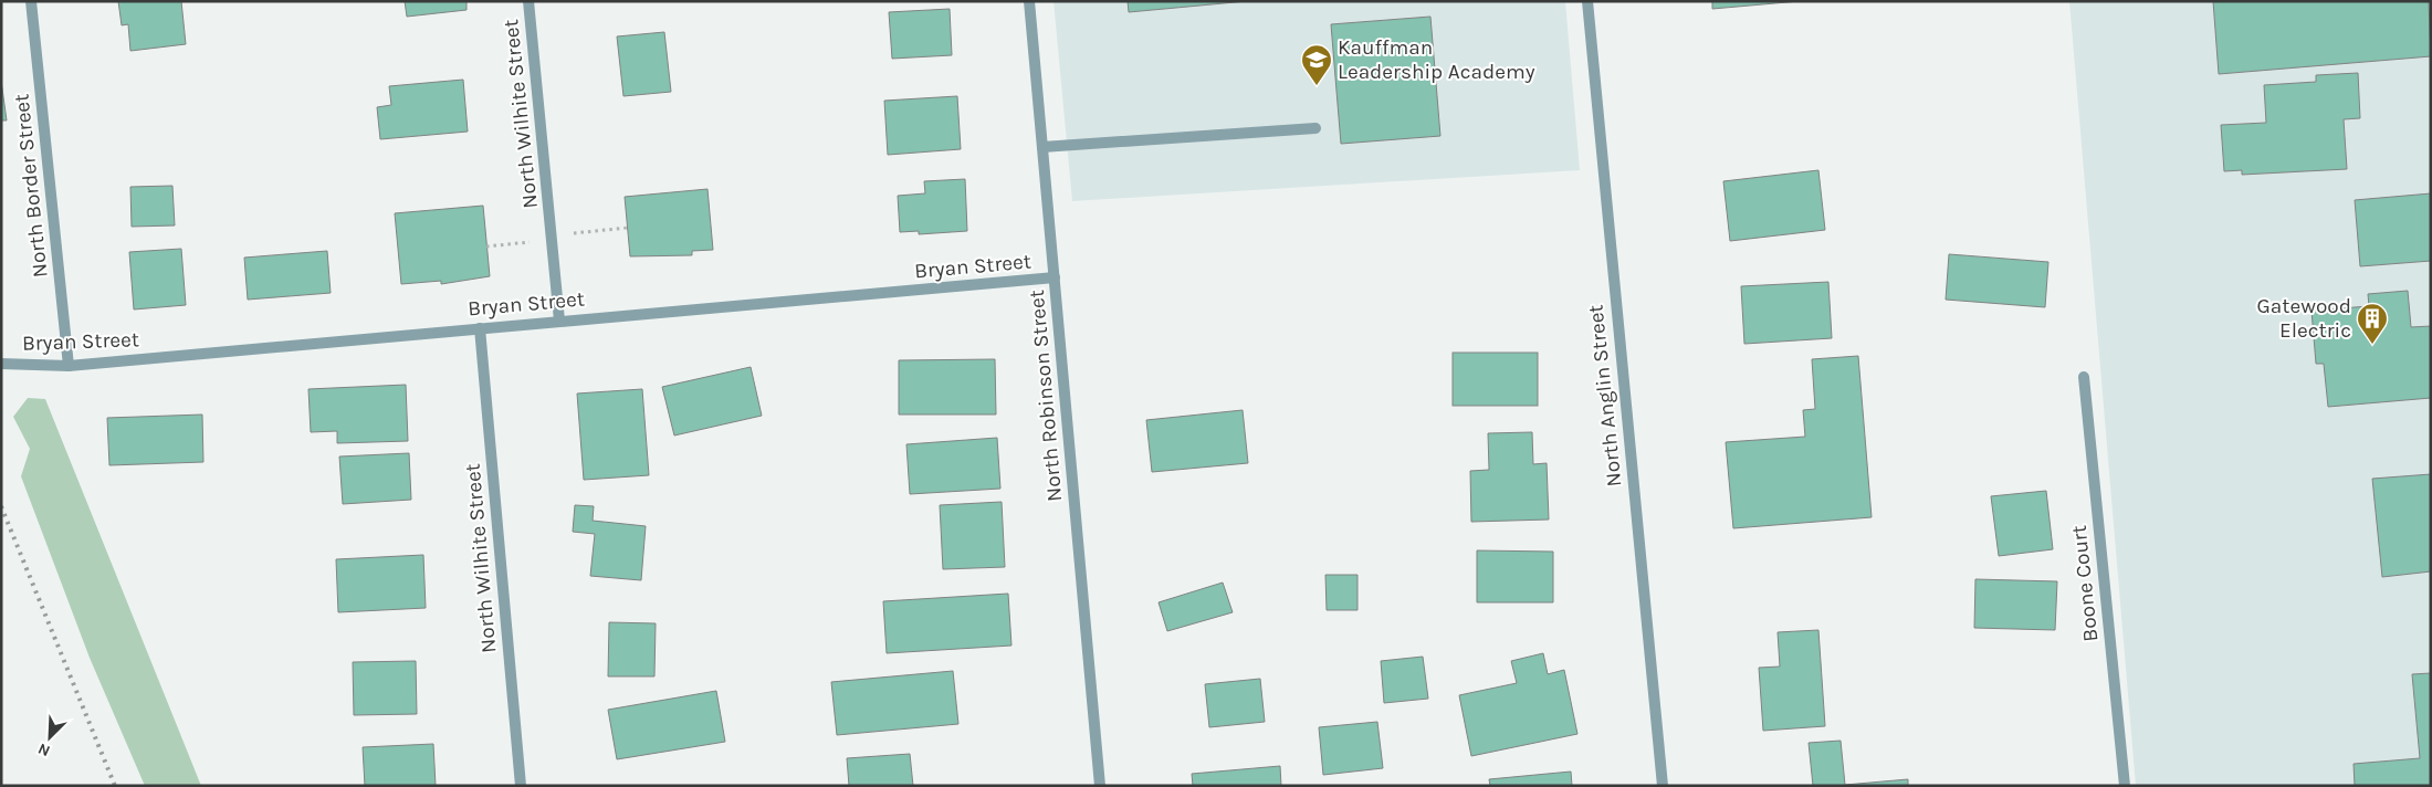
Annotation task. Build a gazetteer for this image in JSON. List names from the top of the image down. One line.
{"streets":{"street":["North Wilhite Street","North Border Street","Bryan Street","North Robinson Street","North Anglin Street","Boone Court"]},"crossings":[["North Wilhite Street","Bryan Street"],["North Border Street","Bryan Street"],["Bryan Street","North Robinson Street"]],"places":{"school or university":["Kauffman Leadership Academy"],"building":["Gatewood Electric"]},"north":"bottom left"}
